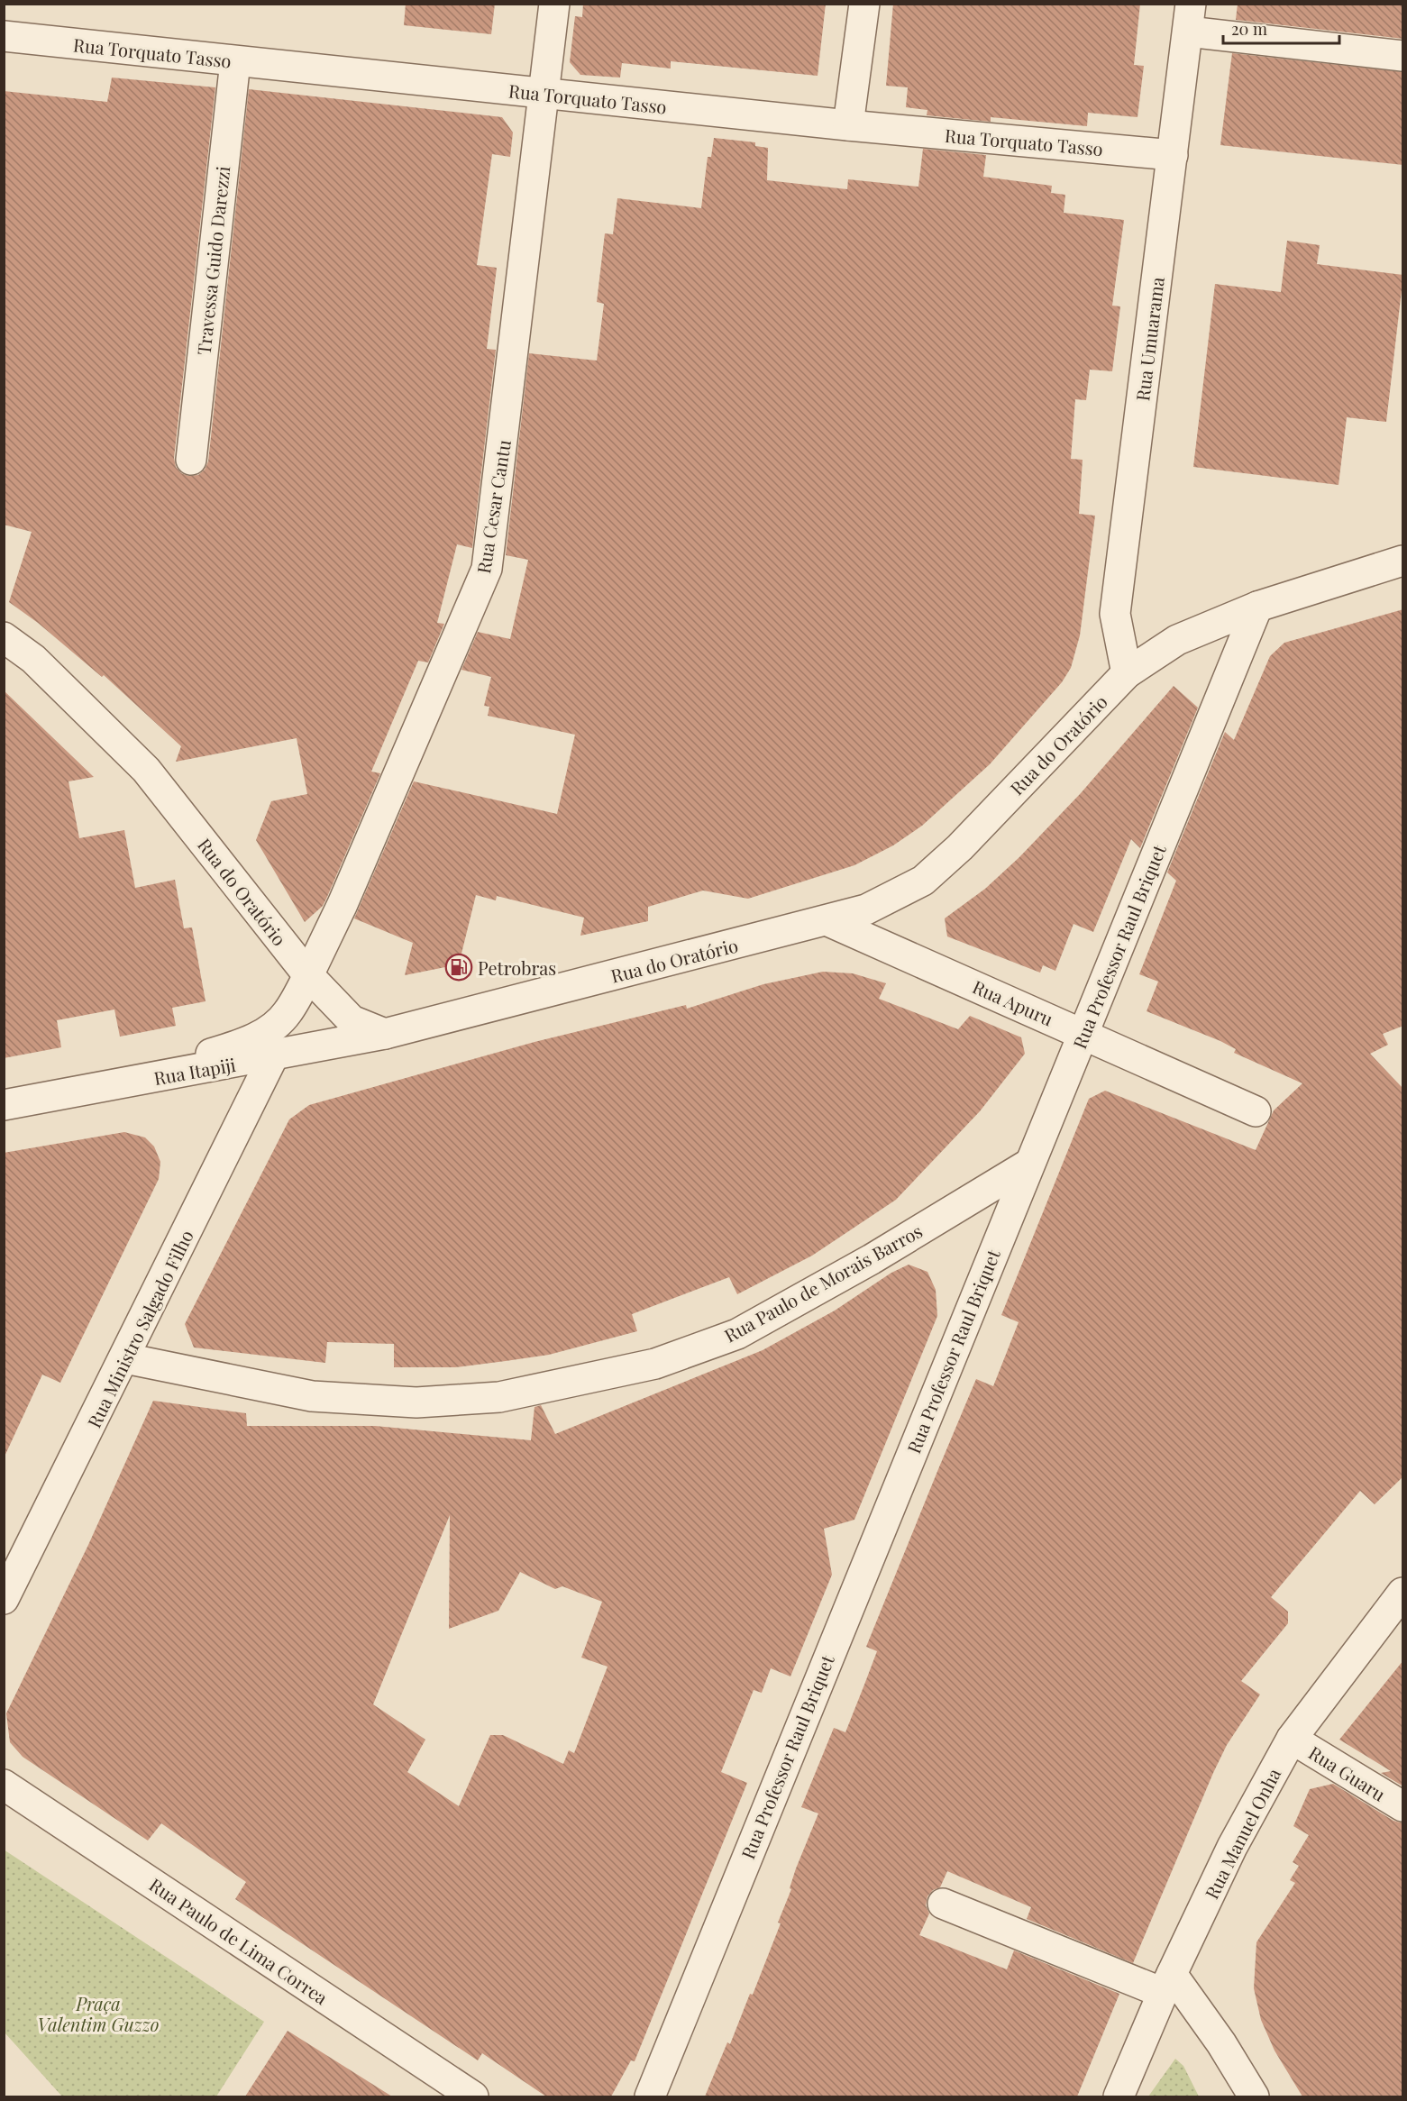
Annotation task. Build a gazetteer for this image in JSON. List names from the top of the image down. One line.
{"streets":{"street":["Rua Torquato Tasso","Travessa Guido Darezzi","Rua Umuarama","Rua Cesar Cantu","Rua do Oratório","Rua Professor Raul Briquet","Rua Apuru","Rua Itapiji","Rua Paulo de Morais Barros","Rua Ministro Salgado Filho","Rua Guaru","Rua Manuel Onha","Rua Paulo de Lima Correa"]},"crossings":[["Rua Torquato Tasso","Travessa Guido Darezzi"],["Rua Torquato Tasso","Rua Umuarama"],["Rua Torquato Tasso","Rua Cesar Cantu"],["Rua Umuarama","Rua do Oratório"],["Rua Cesar Cantu","Rua do Oratório"],["Rua Cesar Cantu","Rua Itapiji"],["Rua do Oratório","Rua Professor Raul Briquet"],["Rua do Oratório","Rua Apuru"],["Rua do Oratório","Rua Itapiji"],["Rua Professor Raul Briquet","Rua Apuru"],["Rua Professor Raul Briquet","Rua Paulo de Morais Barros"],["Rua Itapiji","Rua Ministro Salgado Filho"],["Rua Paulo de Morais Barros","Rua Ministro Salgado Filho"],["Rua Guaru","Rua Manuel Onha"]],"parks":["Praça Valentim Guzzo"],"places":{"fuel station":["Petrobras"]},"scale_bar":"20 m"}
